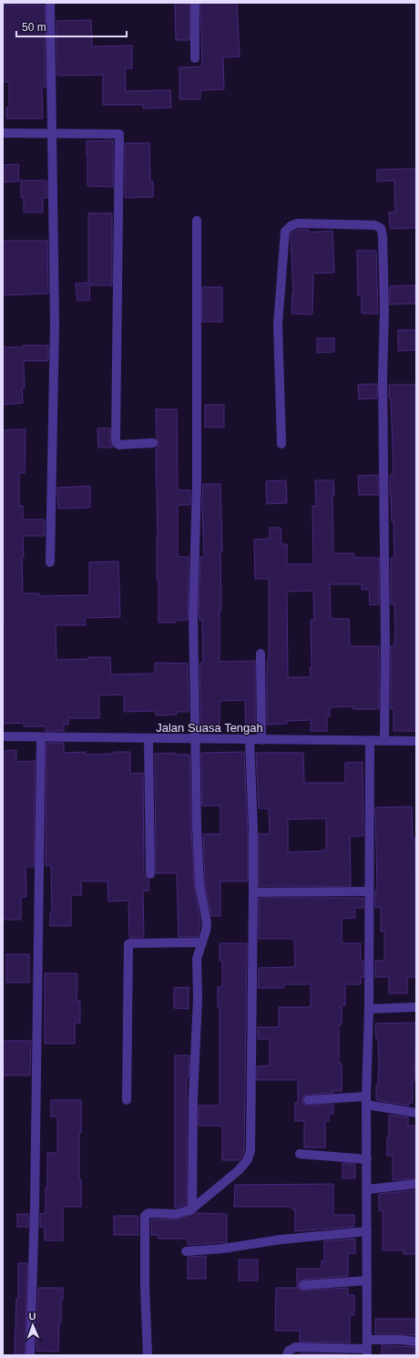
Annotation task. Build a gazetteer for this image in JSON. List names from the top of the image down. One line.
{"streets":{"street":["Jalan Suasa Tengah"]},"scale_bar":"50 m","north":"top"}
